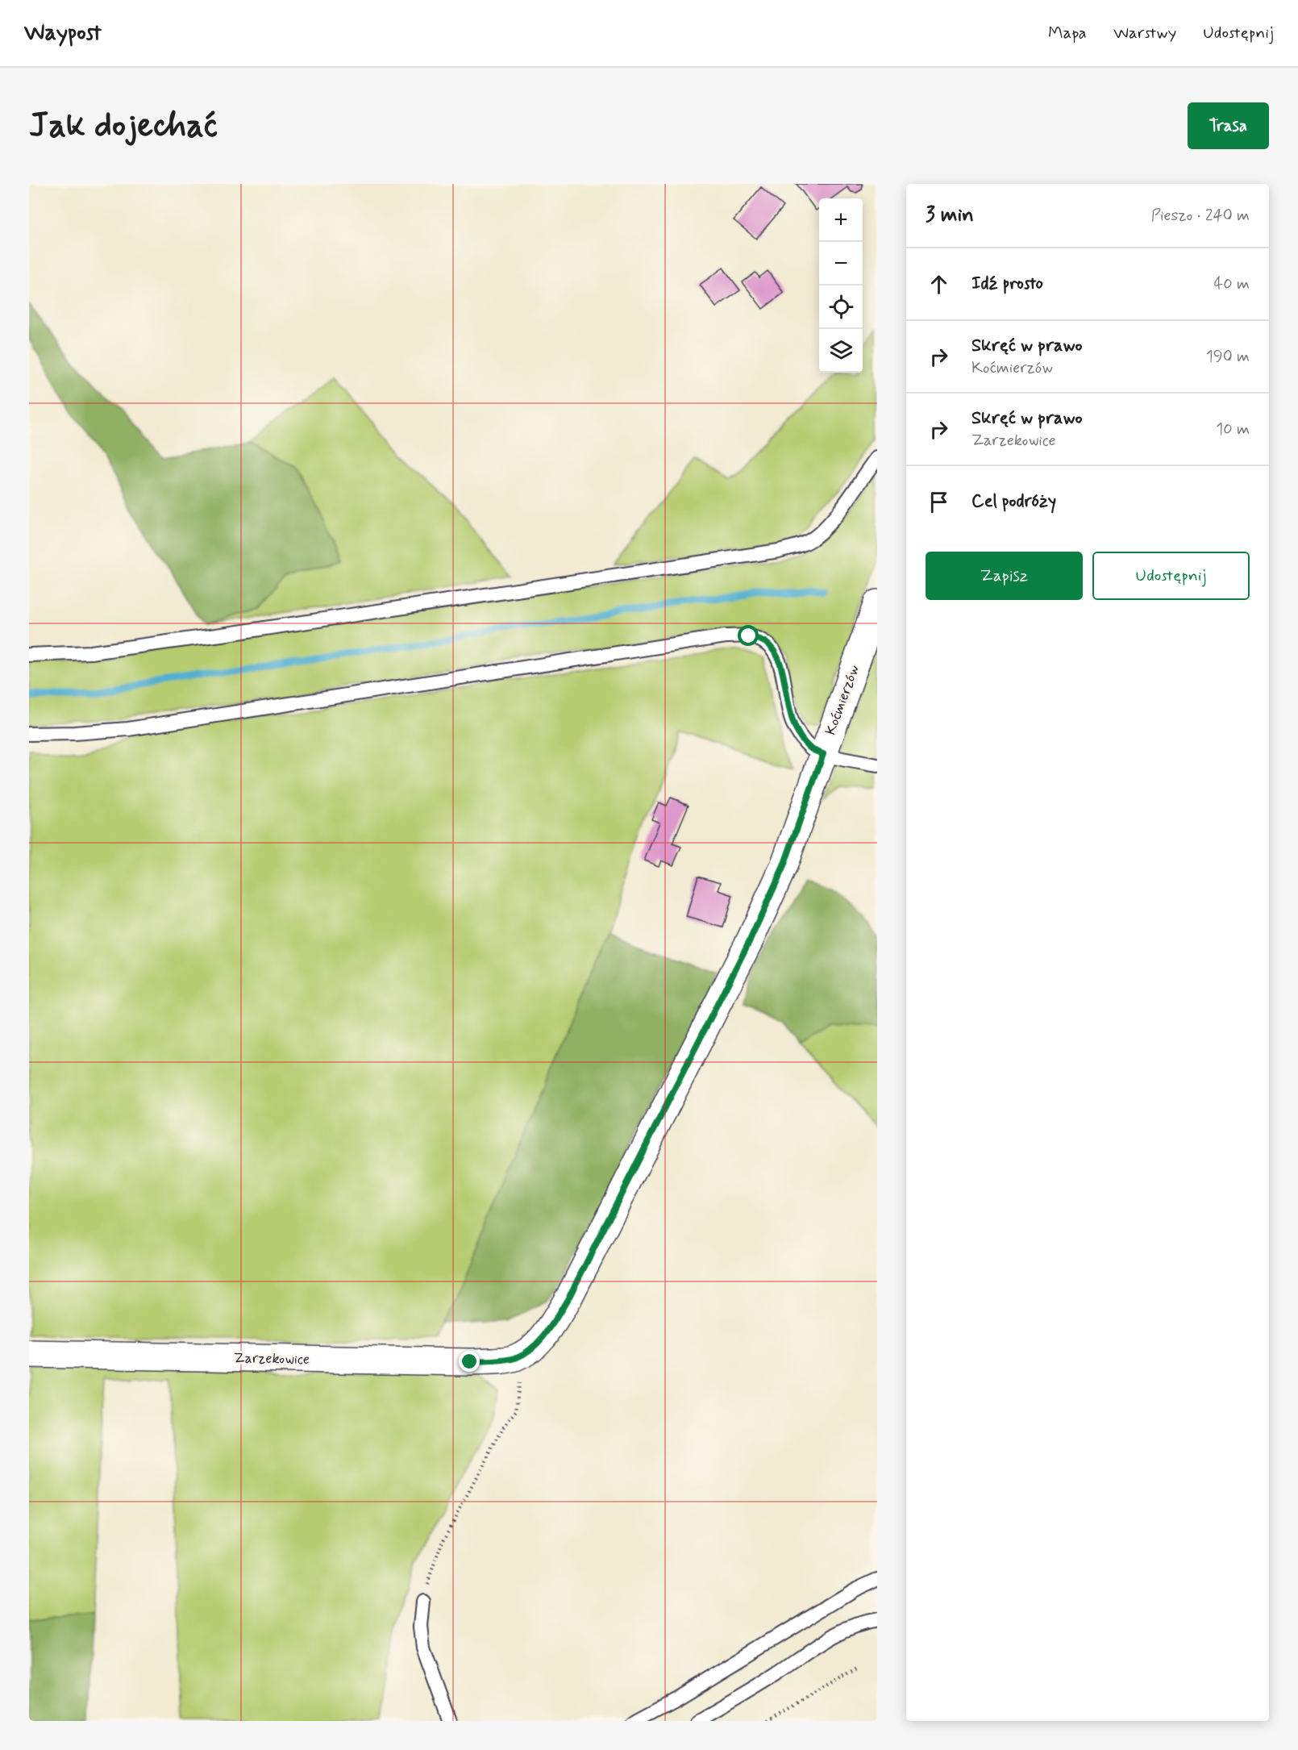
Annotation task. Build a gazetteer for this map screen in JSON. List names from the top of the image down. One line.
{"streets":{"street":["Koćmierzów","Zarzekowice"]},"crossings":[["Koćmierzów","Zarzekowice"]],"page":{"header":"Waypost","nav":["Mapa","Warstwy","Udostępnij"],"buttons":["Trasa",["Zapisz","Udostępnij"]],"title":"Jak dojechać","heading":["3 min","Pieszo · 240 m"],"map_buttons":["+","−"],"list":[["Idź prosto","40 m"],["Skręć w prawo","Koćmierzów","190 m"],["Skręć w prawo","Zarzekowice","10 m"],"Cel podróży"]}}
